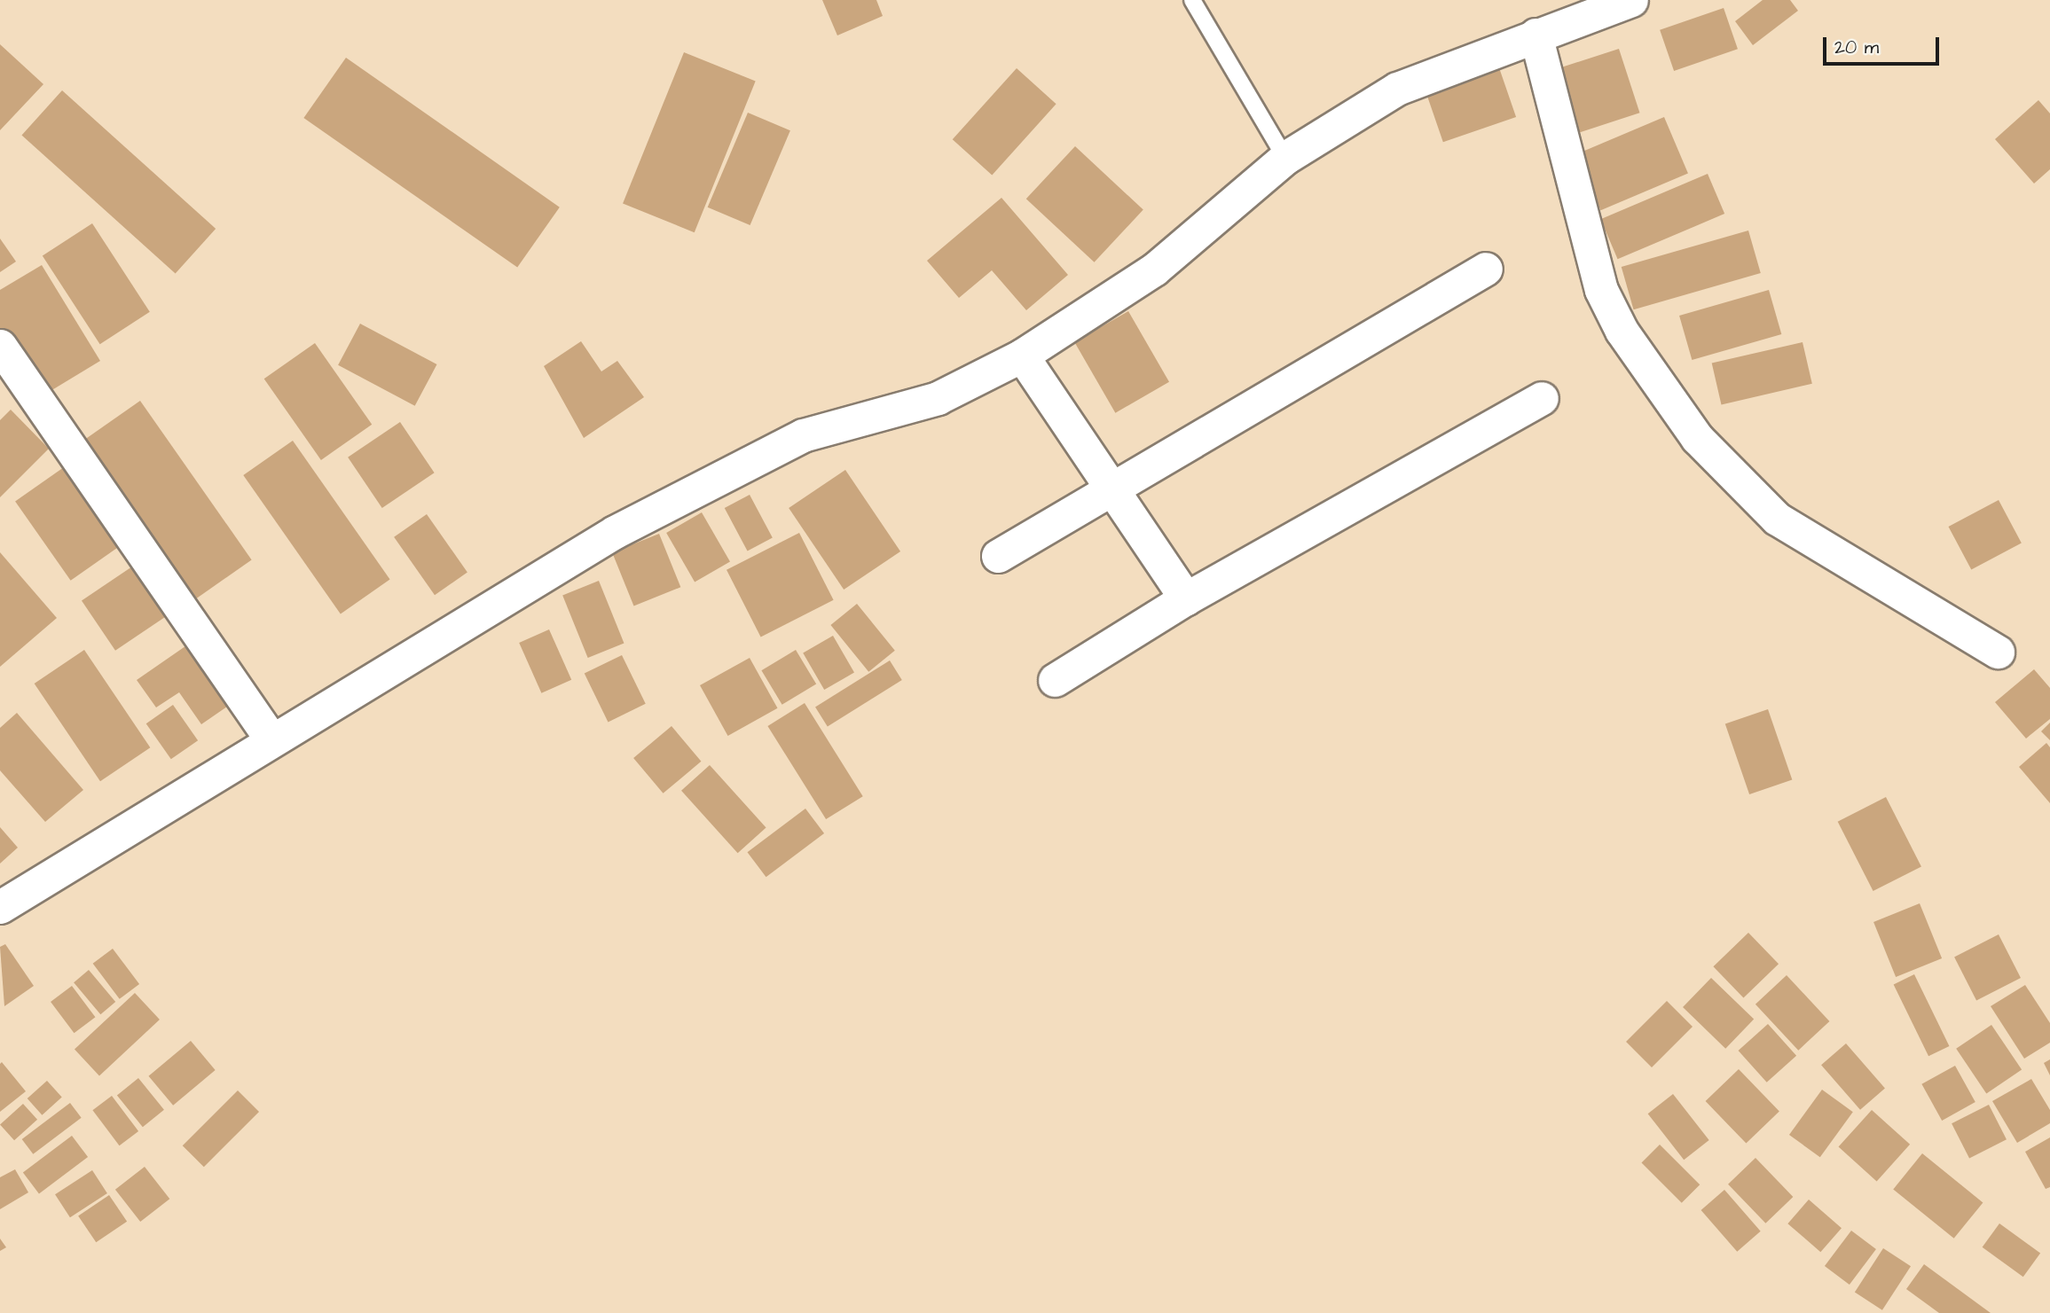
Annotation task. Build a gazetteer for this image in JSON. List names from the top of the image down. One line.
{"scale_bar":"20 m"}
